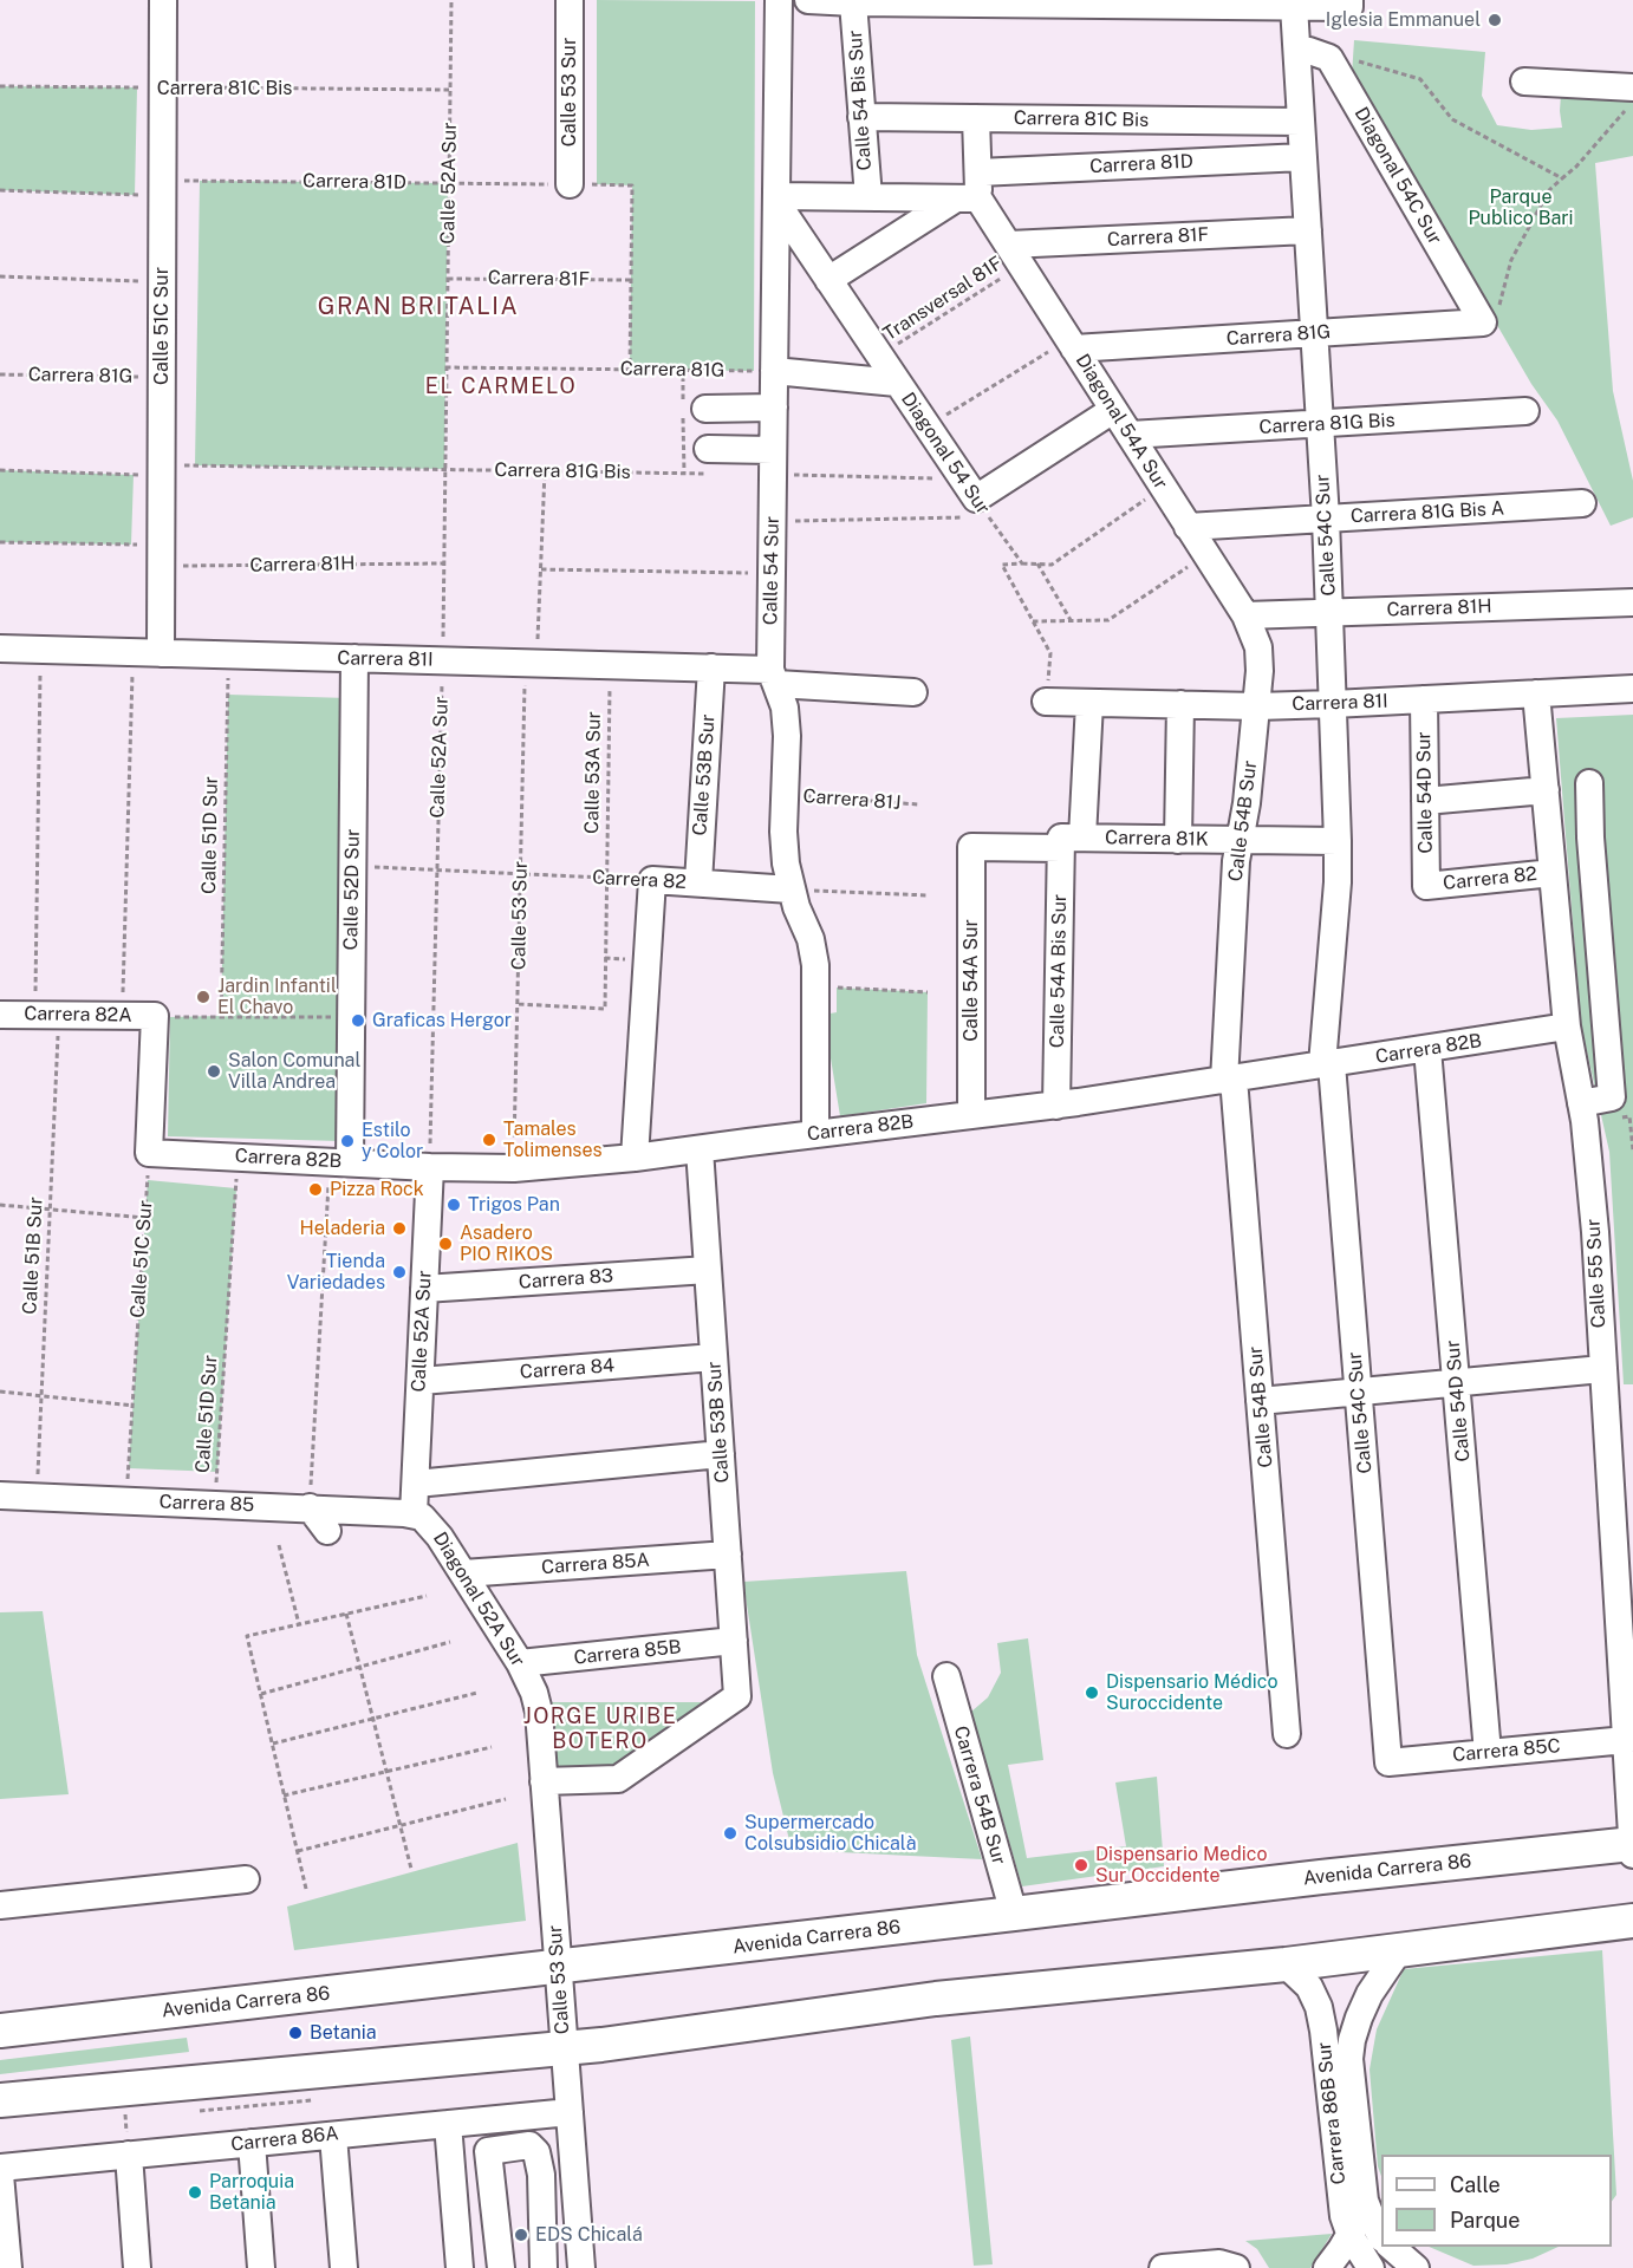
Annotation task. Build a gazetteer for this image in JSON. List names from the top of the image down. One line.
{"streets":{"main road":["Avenida Carrera 86"],"street":["Carrera 81C Bis","Calle 53 Sur","Calle 54 Bis Sur","Carrera 81D","Diagonal 54C Sur","Calle 52A Sur","Carrera 81F","Calle 51C Sur","Carrera 81G","Diagonal 54A Sur","Carrera 81G Bis","Diagonal 54 Sur","Carrera 81G Bis A","Calle 54C Sur","Carrera 81H","Calle 54 Sur","Carrera 81I","Calle 53B Sur","Calle 54D Sur","Calle 54B Sur","Carrera 81K","Carrera 82","Calle 52D Sur","Calle 54A Bis Sur","Calle 54A Sur","Carrera 82A","Carrera 82B","Calle 55 Sur","Carrera 83","Carrera 84","Carrera 85","Carrera 85A","Diagonal 52A Sur","Carrera 85B","Carrera 85C","Carrera 54B Sur","Carrera 86B Sur","Carrera 86A"],"path":["Transversal 81F","Calle 53A Sur","Carrera 81J","Calle 51D Sur","Calle 51B Sur"]},"crossings":[["Carrera 81C Bis","Calle 54 Bis Sur"],["Carrera 81C Bis","Calle 52A Sur"],["Carrera 81C Bis","Calle 51C Sur"],["Carrera 81C Bis","Calle 54C Sur"],["Calle 53 Sur","Carrera 81D"],["Calle 53 Sur","Carrera 81G Bis"],["Calle 53 Sur","Carrera 81I"],["Calle 53 Sur","Calle 53A Sur"],["Calle 53 Sur","Calle 53B Sur"],["Calle 53 Sur","Carrera 82"],["Calle 53 Sur","Carrera 82B"],["Calle 53 Sur","Diagonal 52A Sur"],["Calle 53 Sur","Avenida Carrera 86"],["Calle 53 Sur","Carrera 86A"],["Carrera 81D","Calle 52A Sur"],["Carrera 81D","Carrera 81F"],["Carrera 81D","Calle 51C Sur"],["Carrera 81D","Calle 54C Sur"],["Diagonal 54C Sur","Carrera 81G"],["Calle 52A Sur","Carrera 81F"],["Calle 52A Sur","Carrera 81G"],["Calle 52A Sur","Carrera 81G Bis"],["Calle 52A Sur","Carrera 81H"],["Calle 52A Sur","Carrera 81I"],["Calle 52A Sur","Carrera 82"],["Calle 52A Sur","Carrera 82B"],["Calle 52A Sur","Carrera 83"],["Calle 52A Sur","Carrera 84"],["Calle 52A Sur","Carrera 85"],["Calle 52A Sur","Diagonal 52A Sur"],["Carrera 81F","Transversal 81F"],["Carrera 81F","Diagonal 54A Sur"],["Carrera 81F","Calle 54C Sur"],["Transversal 81F","Diagonal 54A Sur"],["Transversal 81F","Diagonal 54 Sur"],["Calle 51C Sur","Carrera 81G"],["Calle 51C Sur","Carrera 81G Bis"],["Calle 51C Sur","Carrera 81H"],["Calle 51C Sur","Carrera 81I"],["Calle 51C Sur","Carrera 82B"],["Calle 51C Sur","Carrera 85"],["Carrera 81G","Diagonal 54A Sur"],["Carrera 81G","Calle 54C Sur"],["Carrera 81G","Calle 54 Sur"],["Diagonal 54A Sur","Carrera 81G Bis"],["Diagonal 54A Sur","Carrera 81G Bis A"],["Diagonal 54A Sur","Carrera 81H"],["Diagonal 54A Sur","Calle 54B Sur"],["Carrera 81G Bis","Calle 54C Sur"],["Diagonal 54 Sur","Calle 54 Sur"],["Carrera 81G Bis A","Calle 54C Sur"],["Calle 54C Sur","Carrera 81H"],["Calle 54C Sur","Carrera 81I"],["Calle 54C Sur","Carrera 81K"],["Calle 54C Sur","Carrera 82B"],["Calle 54C Sur","Carrera 85C"],["Calle 54 Sur","Carrera 81I"],["Calle 54 Sur","Carrera 81J"],["Calle 54 Sur","Carrera 82"],["Calle 54 Sur","Carrera 82B"],["Carrera 81I","Calle 53A Sur"],["Carrera 81I","Calle 53B Sur"],["Carrera 81I","Calle 54D Sur"],["Carrera 81I","Calle 54B Sur"],["Carrera 81I","Calle 51D Sur"],["Carrera 81I","Calle 52D Sur"],["Carrera 81I","Calle 54A Bis Sur"],["Carrera 81I","Calle 51B Sur"],["Carrera 81I","Calle 55 Sur"],["Calle 53A Sur","Carrera 82"],["Calle 53B Sur","Carrera 82"],["Calle 53B Sur","Carrera 82B"],["Calle 53B Sur","Carrera 83"],["Calle 53B Sur","Carrera 84"],["Calle 53B Sur","Carrera 85A"],["Calle 53B Sur","Carrera 85B"],["Calle 54D Sur","Carrera 82"],["Calle 54D Sur","Carrera 82B"],["Calle 54D Sur","Carrera 85C"],["Calle 54B Sur","Carrera 81K"],["Calle 54B Sur","Carrera 82B"],["Calle 51D Sur","Carrera 82B"],["Calle 51D Sur","Carrera 85"],["Carrera 81K","Calle 54A Bis Sur"],["Carrera 81K","Calle 54A Sur"],["Carrera 82","Calle 52D Sur"],["Carrera 82","Calle 55 Sur"],["Calle 52D Sur","Carrera 82B"],["Calle 54A Bis Sur","Carrera 82B"],["Calle 54A Sur","Carrera 82B"],["Carrera 82A","Calle 51B Sur"],["Carrera 82B","Calle 55 Sur"],["Calle 51B Sur","Carrera 85"],["Calle 55 Sur","Carrera 85C"],["Calle 55 Sur","Avenida Carrera 86"],["Carrera 85","Diagonal 52A Sur"],["Carrera 85A","Diagonal 52A Sur"],["Diagonal 52A Sur","Carrera 85B"],["Carrera 54B Sur","Avenida Carrera 86"]],"districts":["GRAN BRITALIA","EL CARMELO","JORGE URIBE BOTERO"],"parks":["Parque Publico Bari"],"places":["Iglesia Emmanuel","Jardin Infantil El Chavo","Graficas Hergor","Salon Comunal Villa Andrea","Tamales Tolimenses","Estilo y Color","Pizza Rock","Trigos Pan","Heladeria","Asadero PIO RIKOS","Tienda Variedades","Dispensario Médico Suroccidente","Supermercado Colsubsidio Chicalà","Dispensario Medico Sur Occidente","Betania","Parroquia Betania","EDS Chicalá"],"legend":["Calle","Parque"]}
